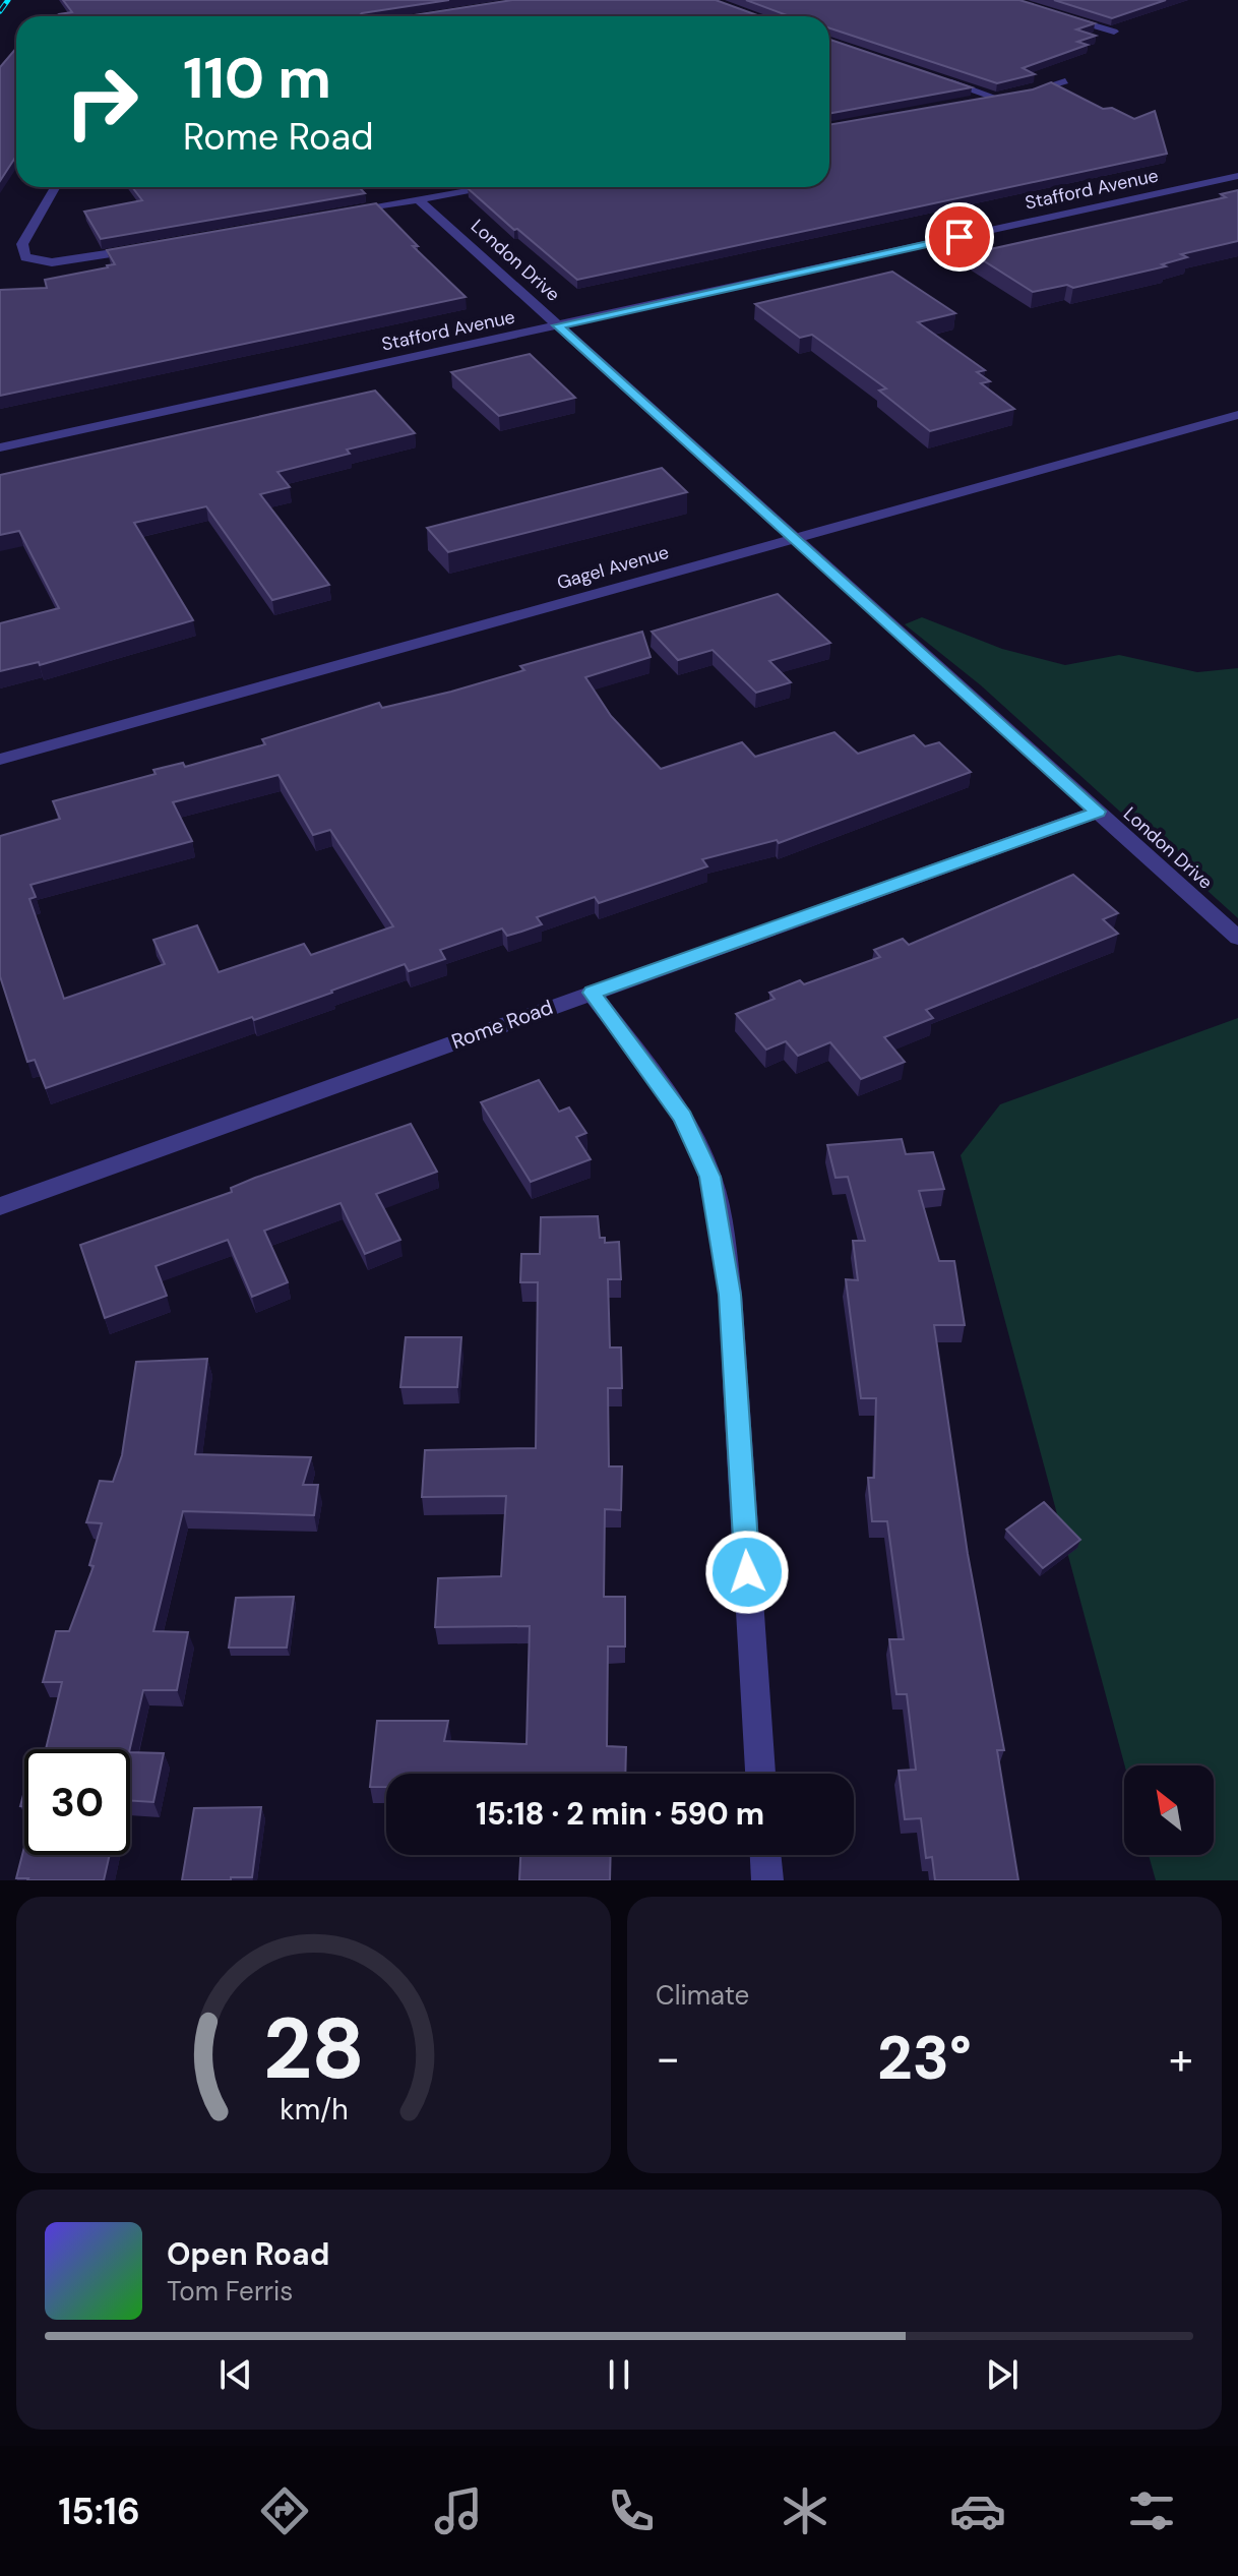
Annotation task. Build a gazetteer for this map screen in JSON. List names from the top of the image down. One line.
{"streets":{"street":["Stafford Avenue","London Drive","Gagel Avenue","Rome Road"]},"crossings":[["Stafford Avenue","London Drive"],["London Drive","Gagel Avenue"],["London Drive","Rome Road"]],"north":"top left","page":{"turn":["110 m","Rome Road"],"limit":"30","trip":"15:18 · 2 min · 590 m","tile":"Climate","heat":["−","23°","+"],"song":["Open Road","Tom Ferris"],"tabs":"15:16","gauge":["28","km/h"]}}
